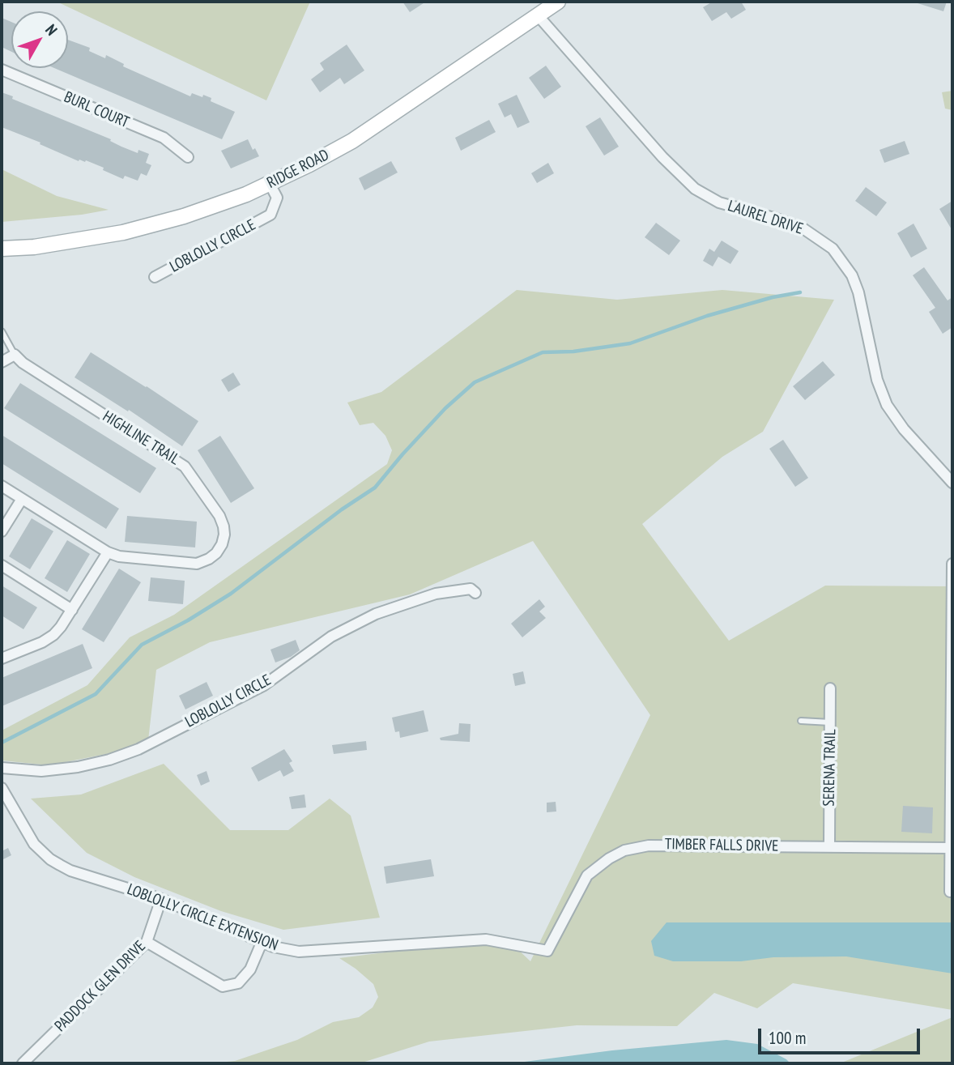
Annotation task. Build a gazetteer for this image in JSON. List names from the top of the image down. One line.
{"streets":{"street":["BURL COURT","RIDGE ROAD","LAUREL DRIVE","LOBLOLLY CIRCLE","HIGHLINE TRAIL","SERENA TRAIL","TIMBER FALLS DRIVE","LOBLOLLY CIRCLE EXTENSION","PADDOCK GLEN DRIVE"]},"crossings":[["RIDGE ROAD","LAUREL DRIVE"],["RIDGE ROAD","LOBLOLLY CIRCLE"],["SERENA TRAIL","TIMBER FALLS DRIVE"],["TIMBER FALLS DRIVE","LOBLOLLY CIRCLE EXTENSION"],["LOBLOLLY CIRCLE EXTENSION","PADDOCK GLEN DRIVE"]],"scale_bar":"100 m","north":"top right"}
